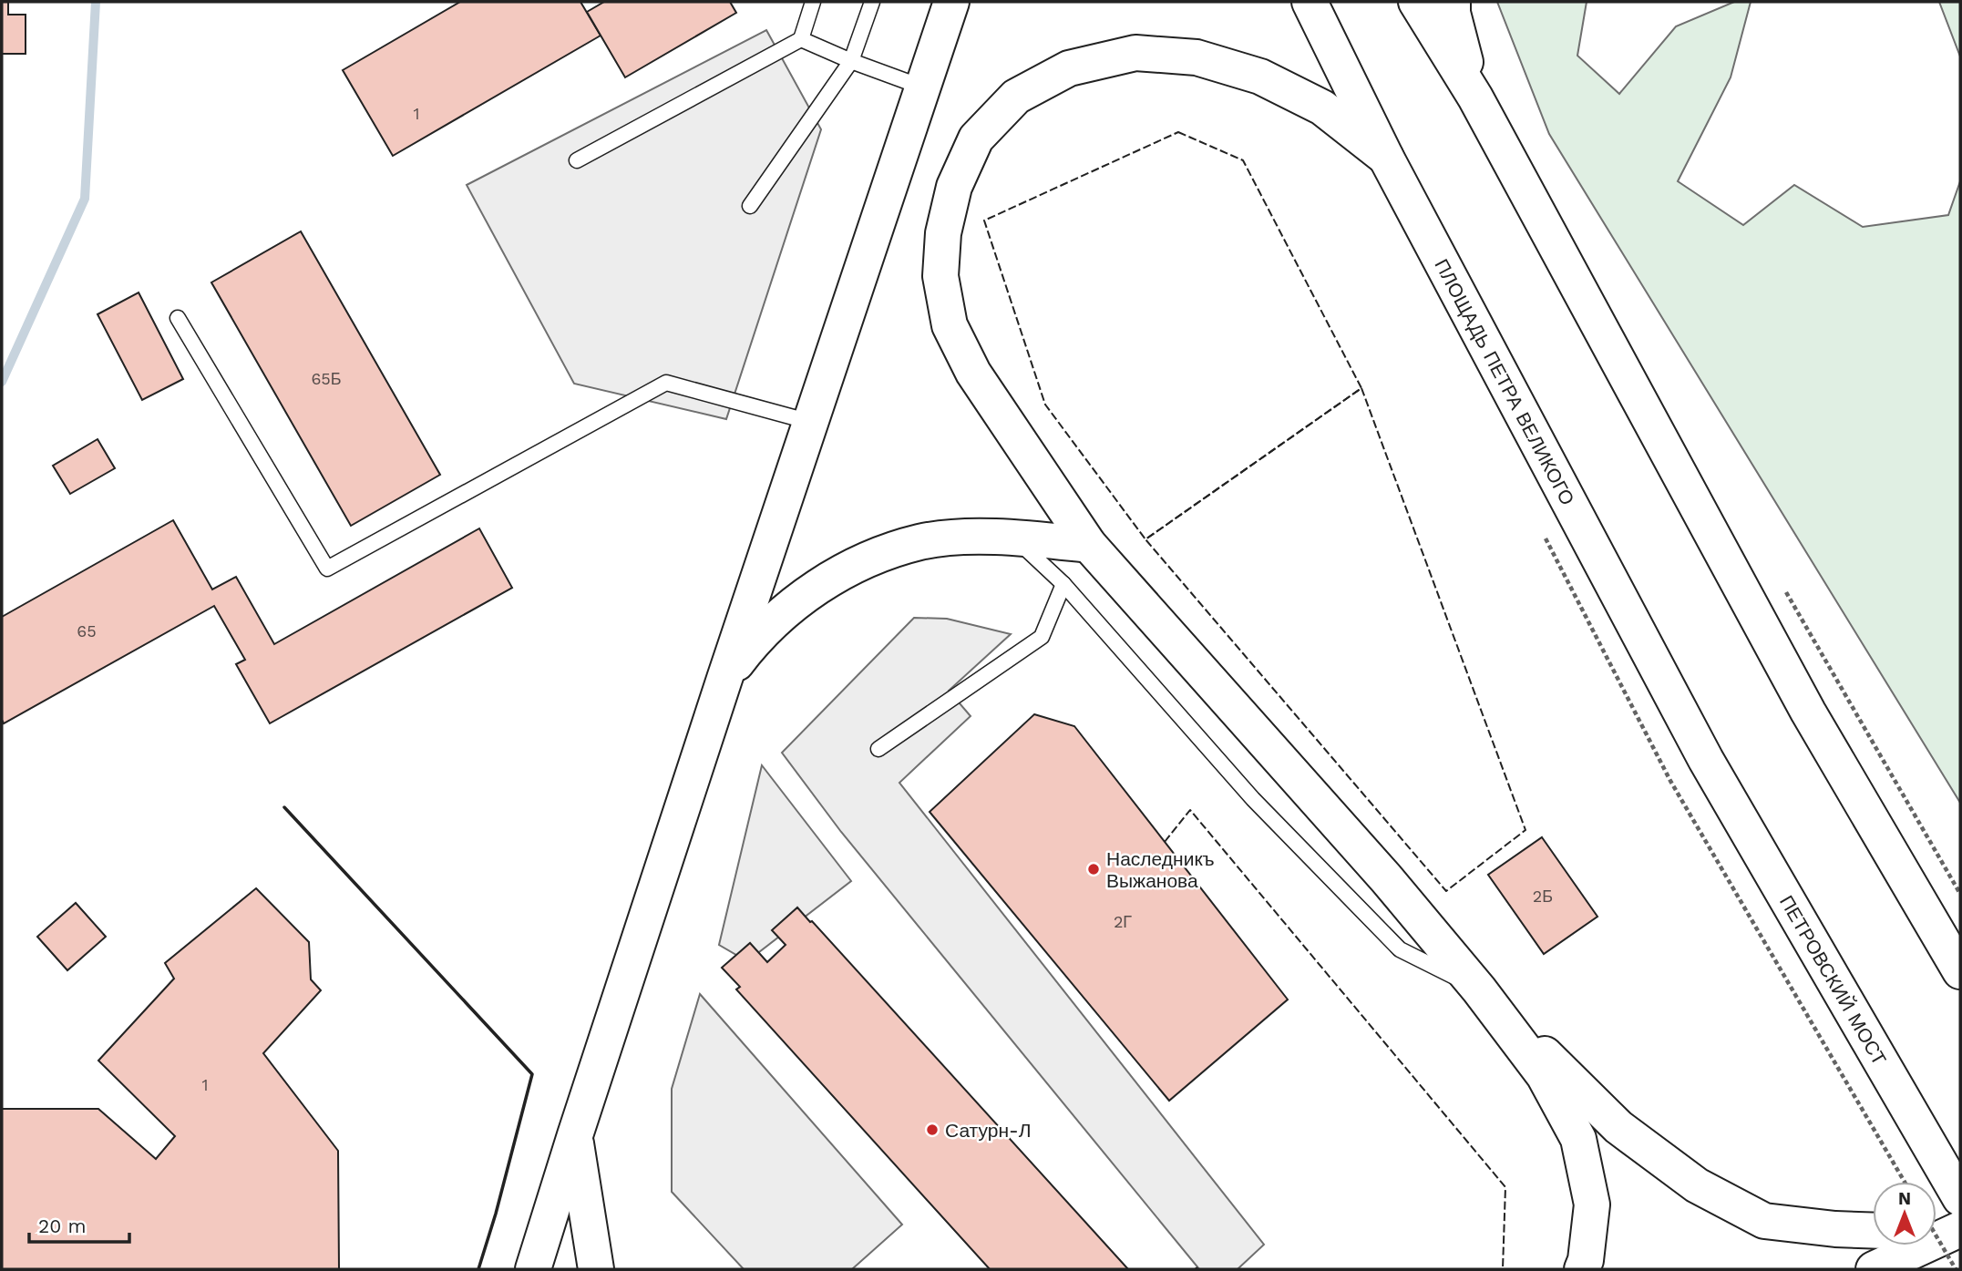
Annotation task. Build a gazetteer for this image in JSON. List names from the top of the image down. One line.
{"streets":{"main road":["ПЛОЩАДЬ ПЕТРА ВЕЛИКОГО","ПЕТРОВСКИЙ МОСТ"]},"crossings":[["ПЛОЩАДЬ ПЕТРА ВЕЛИКОГО","ПЕТРОВСКИЙ МОСТ"]],"places":["Наследникъ Выжанова","Сатурн-Л"],"house_numbers":["1","65Б","65","2Б","2Г","1"],"scale_bar":"20 m","north":"top"}
